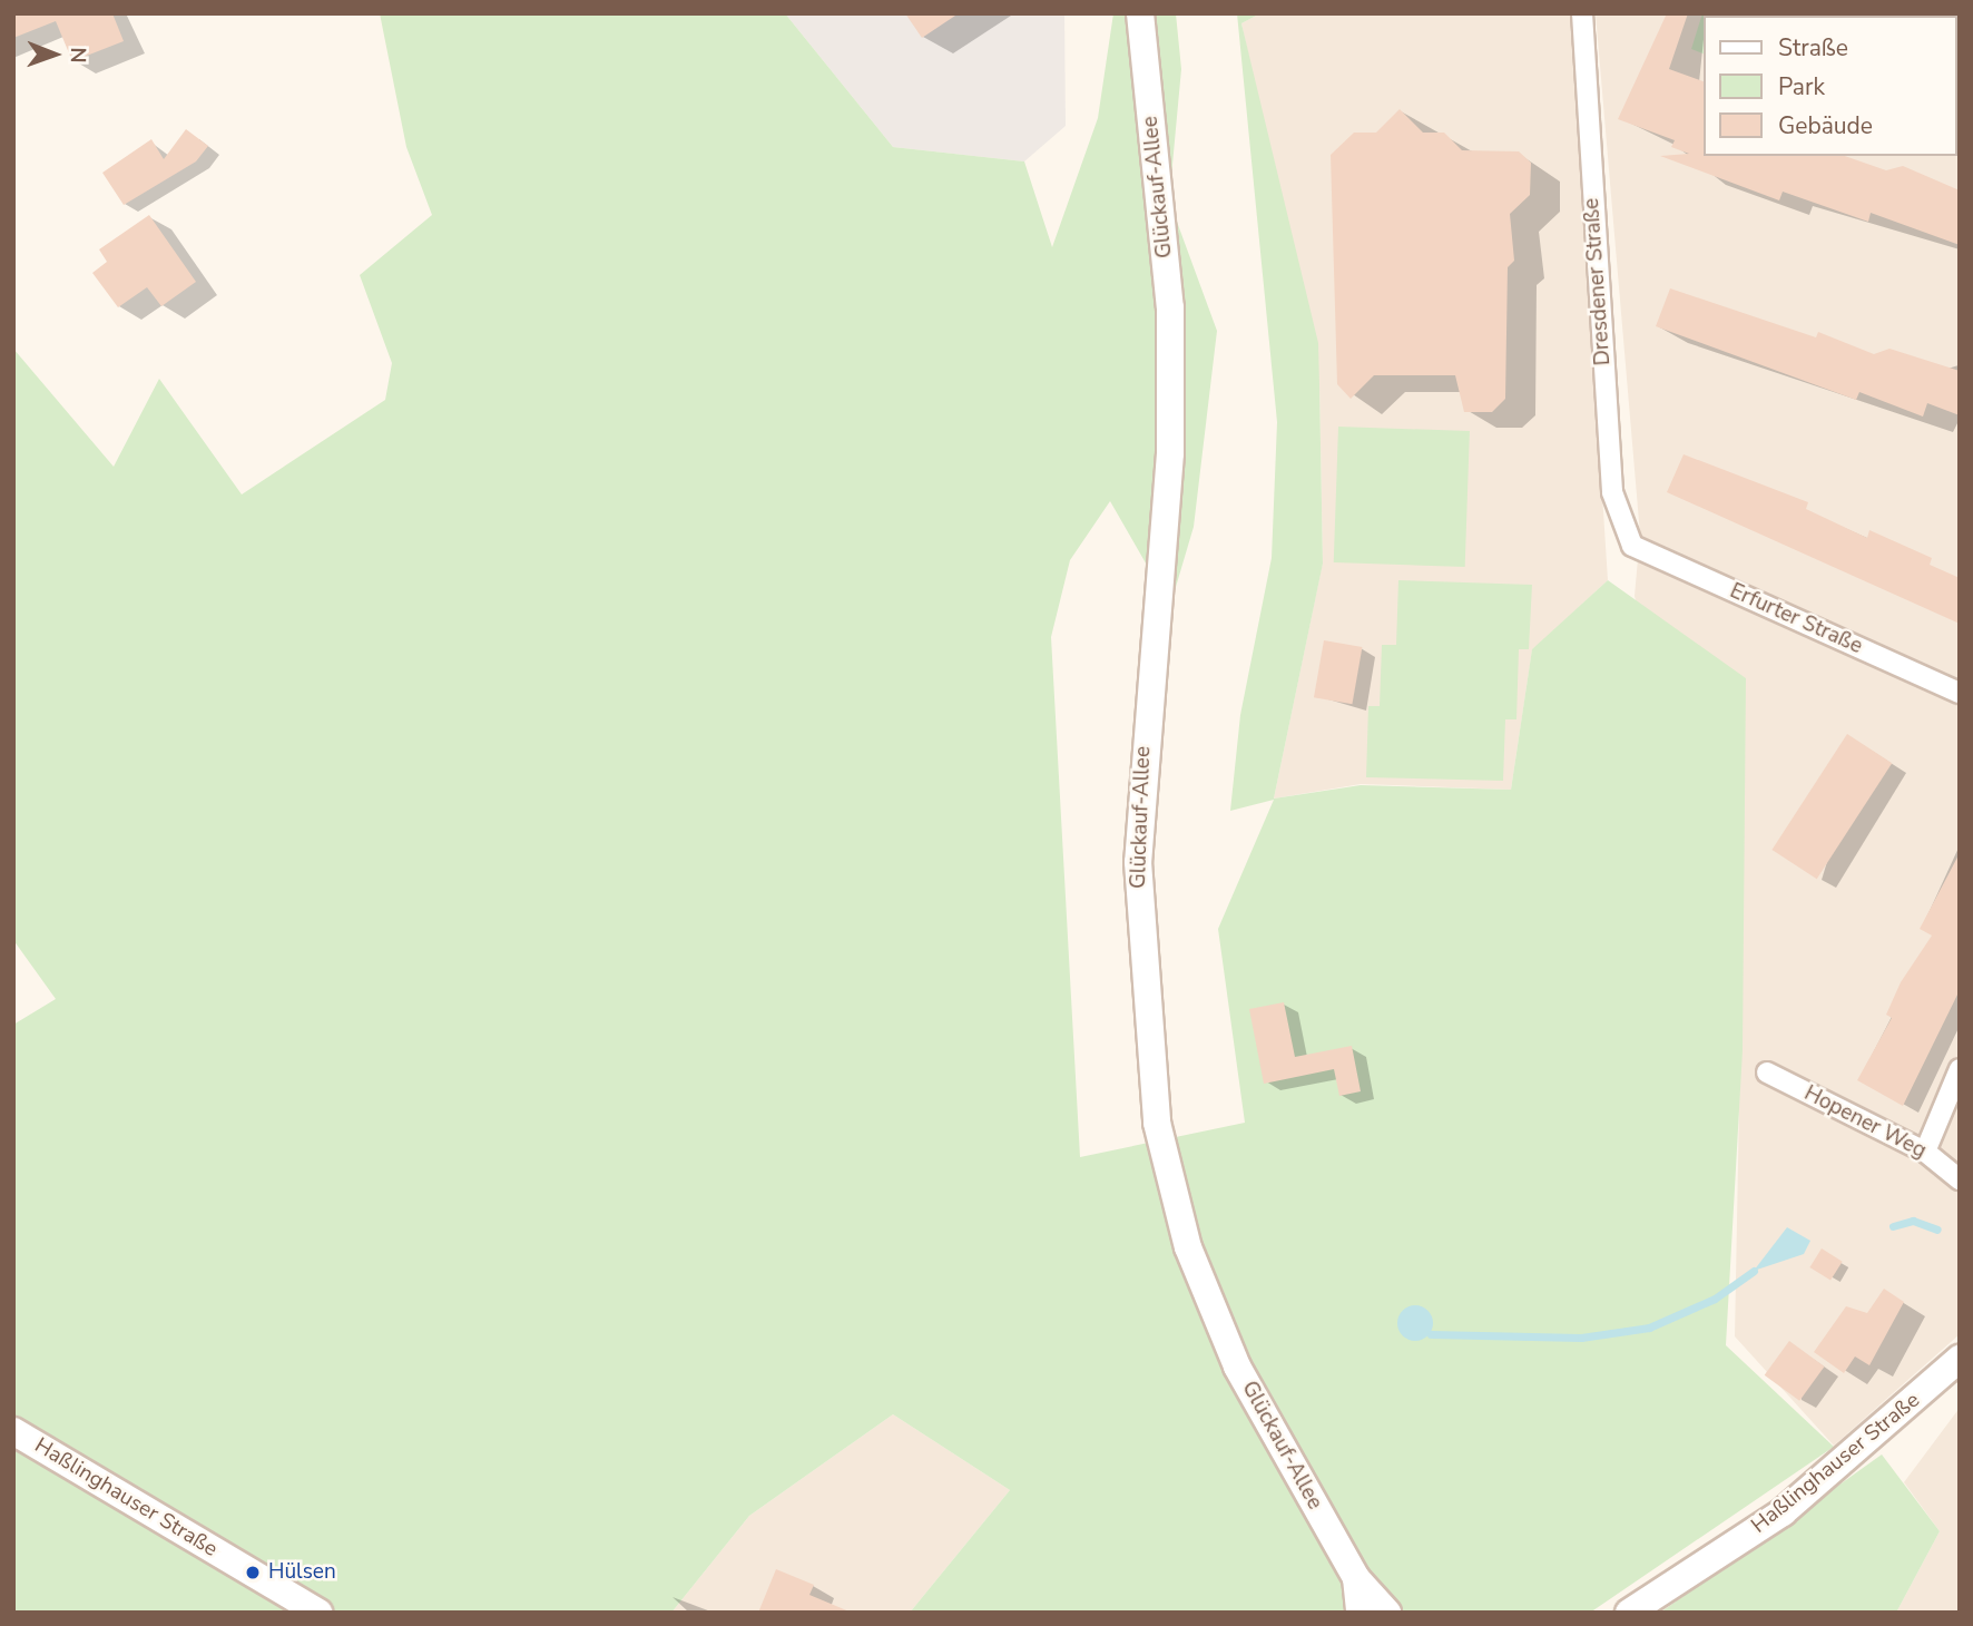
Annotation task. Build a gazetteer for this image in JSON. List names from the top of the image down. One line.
{"streets":{"main road":["Glückauf-Allee","Haßlinghauser Straße"],"street":["Dresdener Straße","Erfurter Straße","Hopener Weg"]},"crossings":[["Dresdener Straße","Erfurter Straße"]],"places":["Hülsen"],"legend":["Straße","Park","Gebäude"],"north":"right"}
